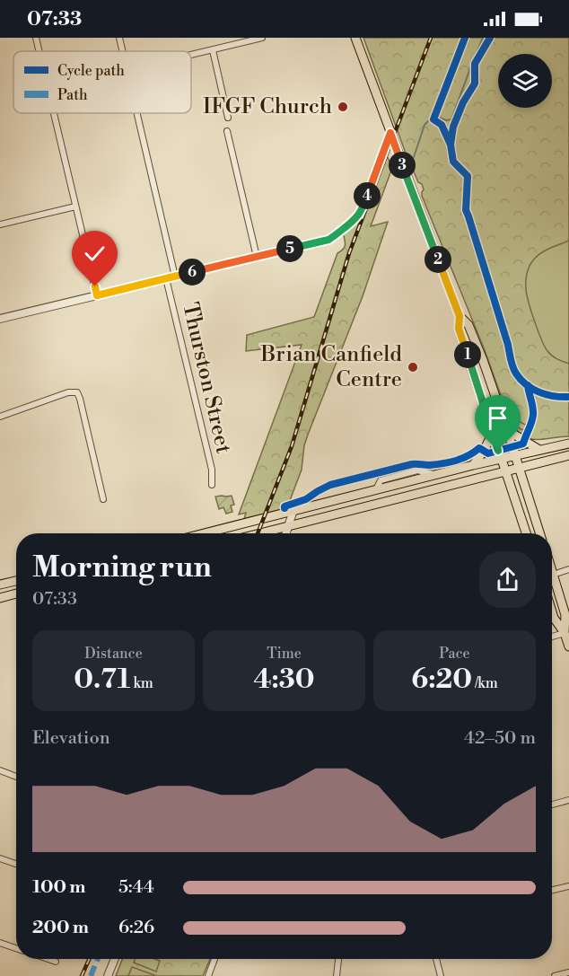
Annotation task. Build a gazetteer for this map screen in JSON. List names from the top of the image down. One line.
{"streets":{"street":["Thurston Street"]},"places":["IFGF Church","Brian Canfield Centre"],"legend":["Cycle path","Path"],"page":{"status":"07:33","pins":["3","4","5","2","6","1"],"heading":["Morning run","07:33"],"stats":[["Distance","0.71 km"],["Time","4:30"],["Pace","6:20 /km"]],"chart":["Elevation","42–50 m"],"list":[{"name":"100 m","note":"5:44"},{"name":"200 m","note":"6:26"}]}}
